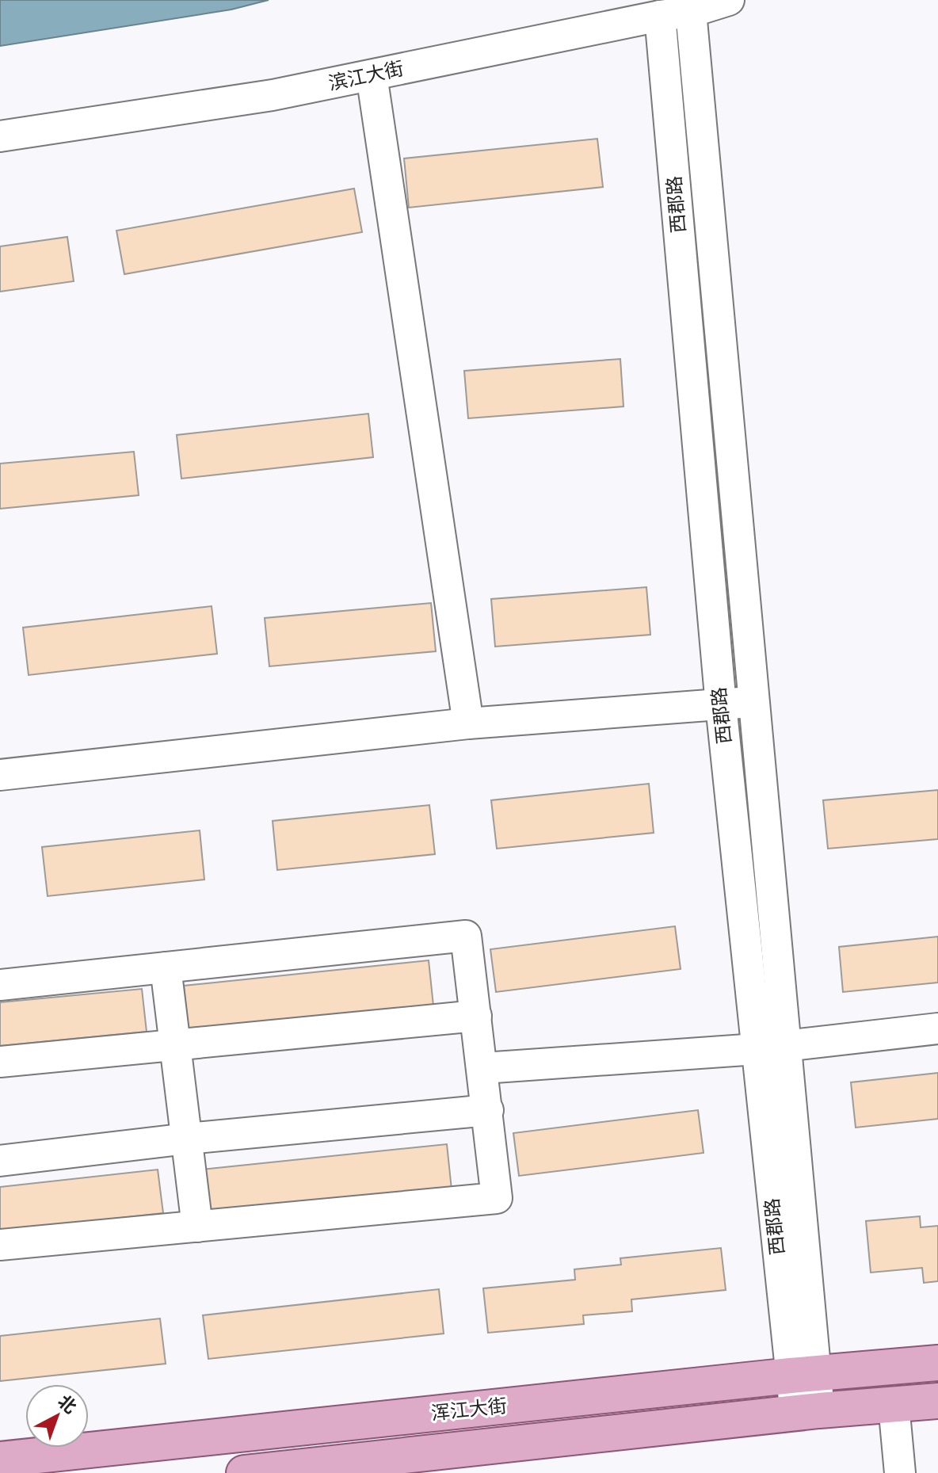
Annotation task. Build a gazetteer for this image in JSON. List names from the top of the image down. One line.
{"streets":{"main road":["浑江大街"],"street":["滨江大街","西郡路"]},"crossings":[["滨江大街","西郡路"],["西郡路","浑江大街"]],"north":"top right"}
